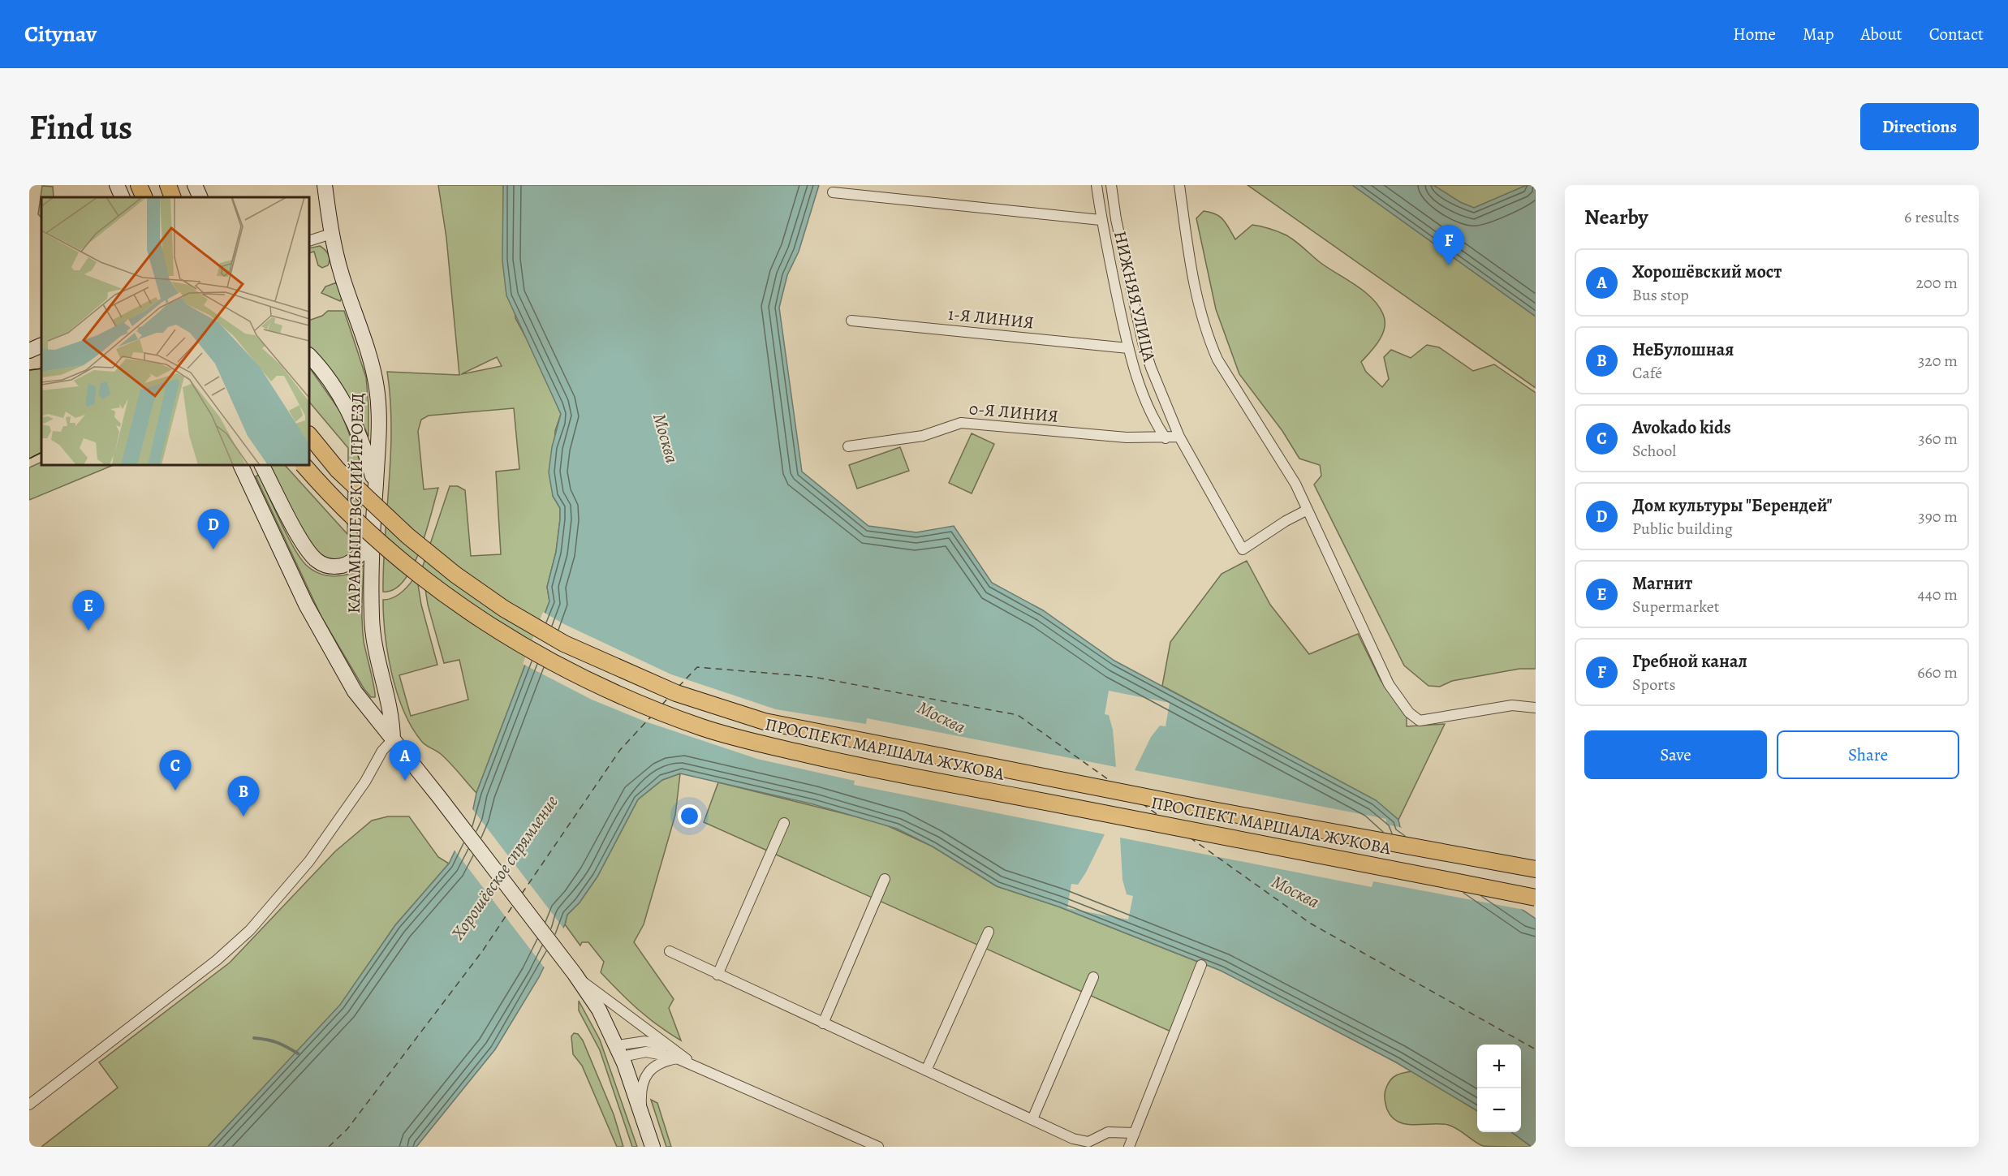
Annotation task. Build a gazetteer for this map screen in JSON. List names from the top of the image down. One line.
{"streets":{"main road":["ПРОСПЕКТ МАРШАЛА ЖУКОВА"],"street":["НИЖНЯЯ УЛИЦА","1-Я ЛИНИЯ","0-Я ЛИНИЯ","КАРАМЫШЕВСКИЙ ПРОЕЗД"]},"crossings":[["НИЖНЯЯ УЛИЦА","1-Я ЛИНИЯ"],["НИЖНЯЯ УЛИЦА","0-Я ЛИНИЯ"]],"water":["Москва","Хорошёвское спрямление"],"page":{"header":"Citynav","nav":["Home","Map","About","Contact"],"buttons":["Directions",["Save","Share"]],"title":"Find us","heading":["Nearby","6 results"],"pins":["F","D","E","A","C","B"],"list":[{"mark":"A","name":"Хорошёвский мост","note":"Bus stop","value":"200 m"},{"mark":"B","name":"НеБулошная","note":"Café","value":"320 m"},{"mark":"C","name":"Avokado kids","note":"School","value":"360 m"},{"mark":"D","name":"Дом культуры \"Берендей\"","note":"Public building","value":"390 m"},{"mark":"E","name":"Магнит","note":"Supermarket","value":"440 m"},{"mark":"F","name":"Гребной канал","note":"Sports","value":"660 m"}],"map_buttons":["+","−"]}}
